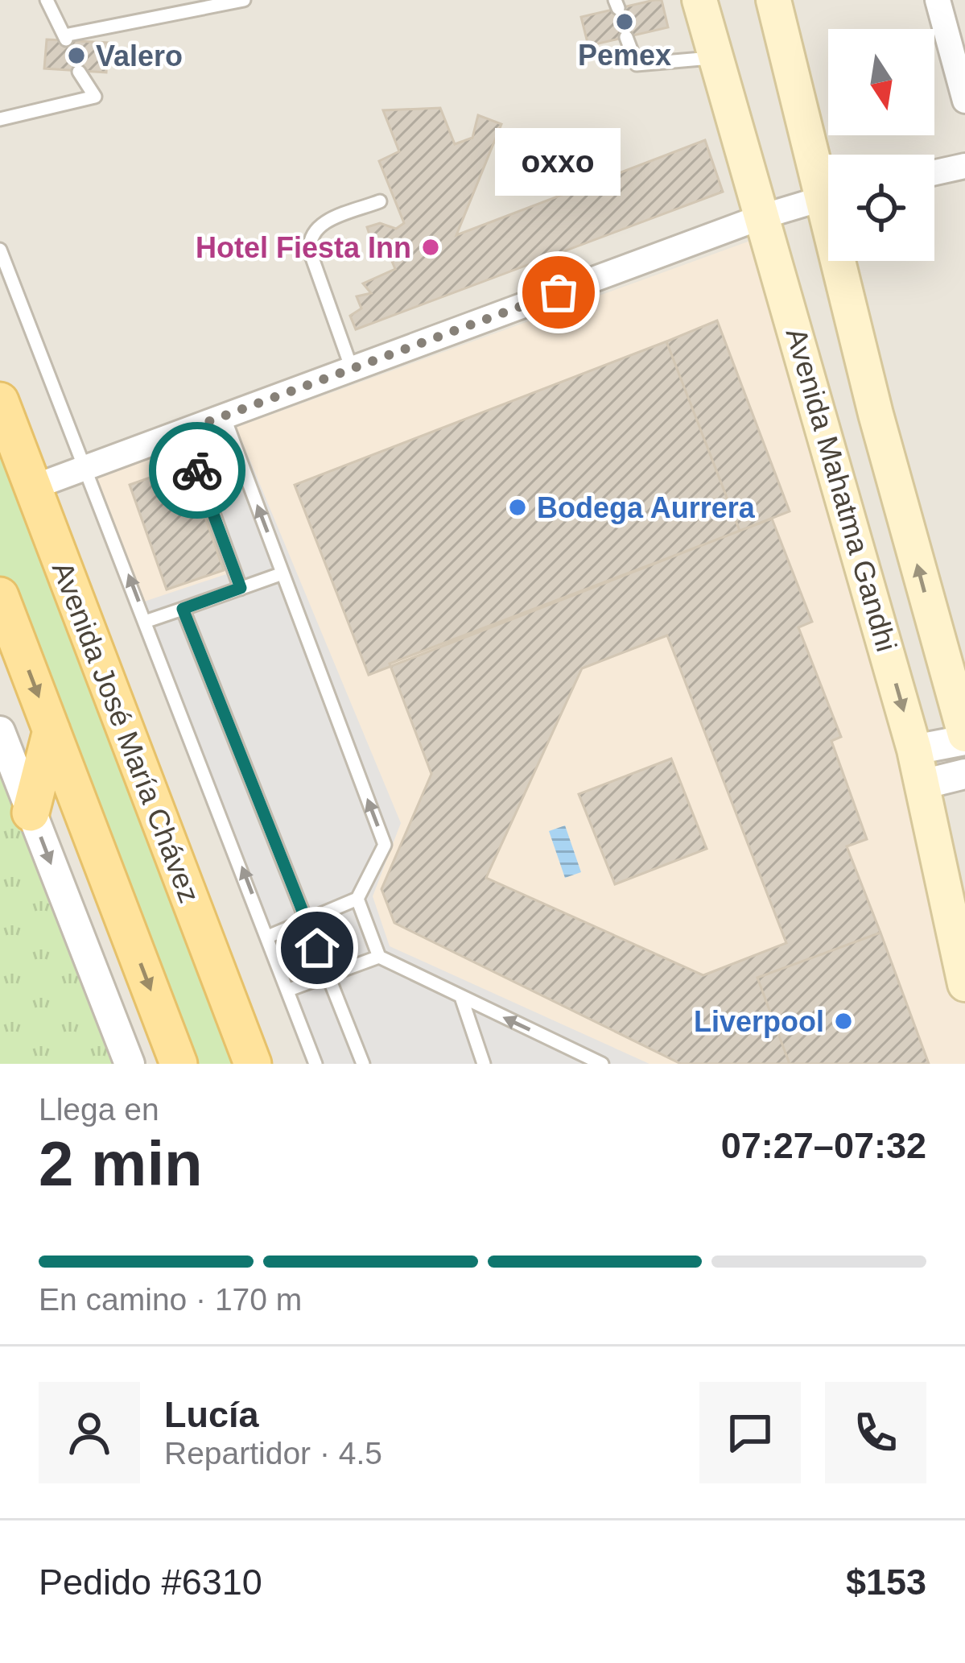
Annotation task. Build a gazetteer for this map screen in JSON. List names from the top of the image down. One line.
{"streets":{"main road":["Avenida Mahatma Gandhi","Avenida José María Chávez"]},"places":["Pemex","Valero","Hotel Fiesta Inn","oxxo","Bodega Aurrera","Liverpool"],"north":"bottom","page":{"bubble":"oxxo","heading":["2 min","Llega en","07:27–07:32"],"panel":["Lucía","Repartidor · 4.5","Pedido #6310","$153"],"bar":"En camino · 170 m"}}
